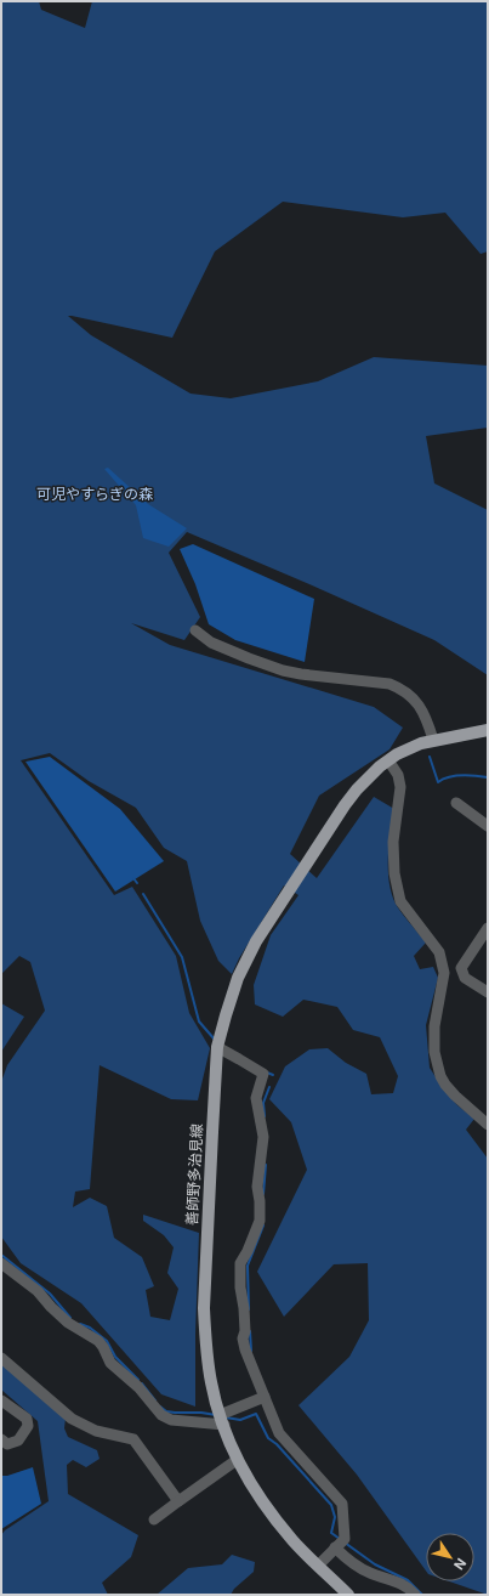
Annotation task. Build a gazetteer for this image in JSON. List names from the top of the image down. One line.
{"streets":{"main road":["善師野多治見線"]},"parks":["可児やすらぎの森"],"north":"bottom right"}
